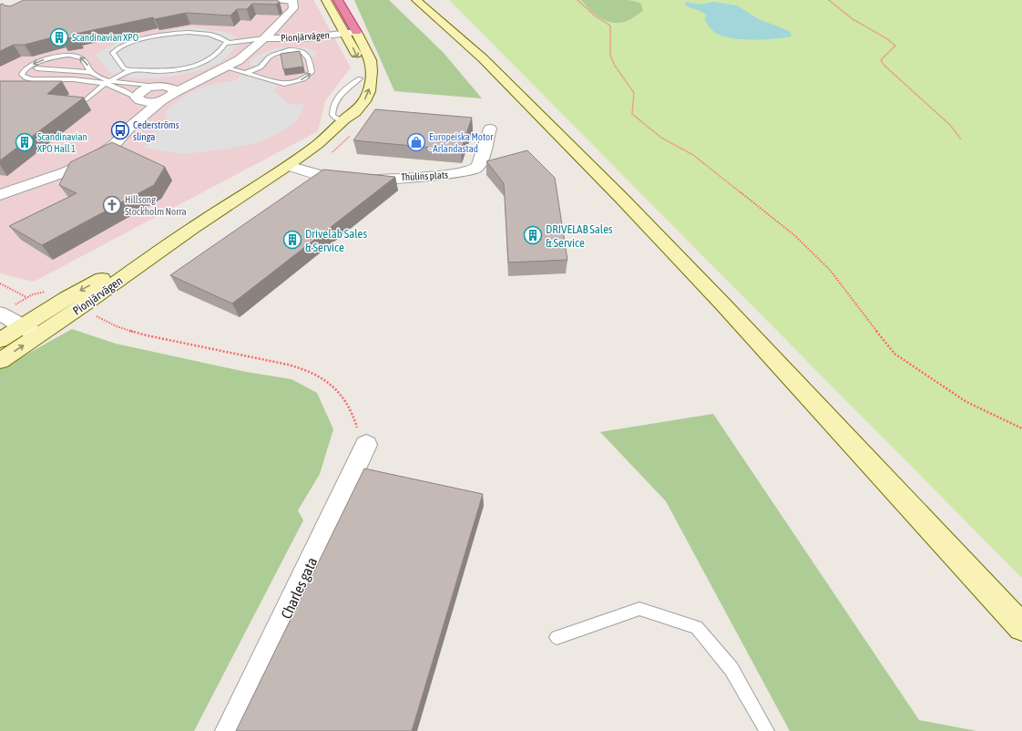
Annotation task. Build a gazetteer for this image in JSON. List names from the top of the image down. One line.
{"streets":{"main road":["Pionjärvägen"],"street":["Thulins plats","Charles gata"]},"crossings":[["Pionjärvägen","Thulins plats"]],"places":{"building":["Scandinavian XPO","Scandinavian XPO Hall 1","DRIVELAB Sales & Service","Drivelab Sales & Service"],"bus stop":["Cederströms slinga"],"shop":["Europeiska Motor - Arlandastad"],"church":["Hillsong Stockholm Norra"]}}
